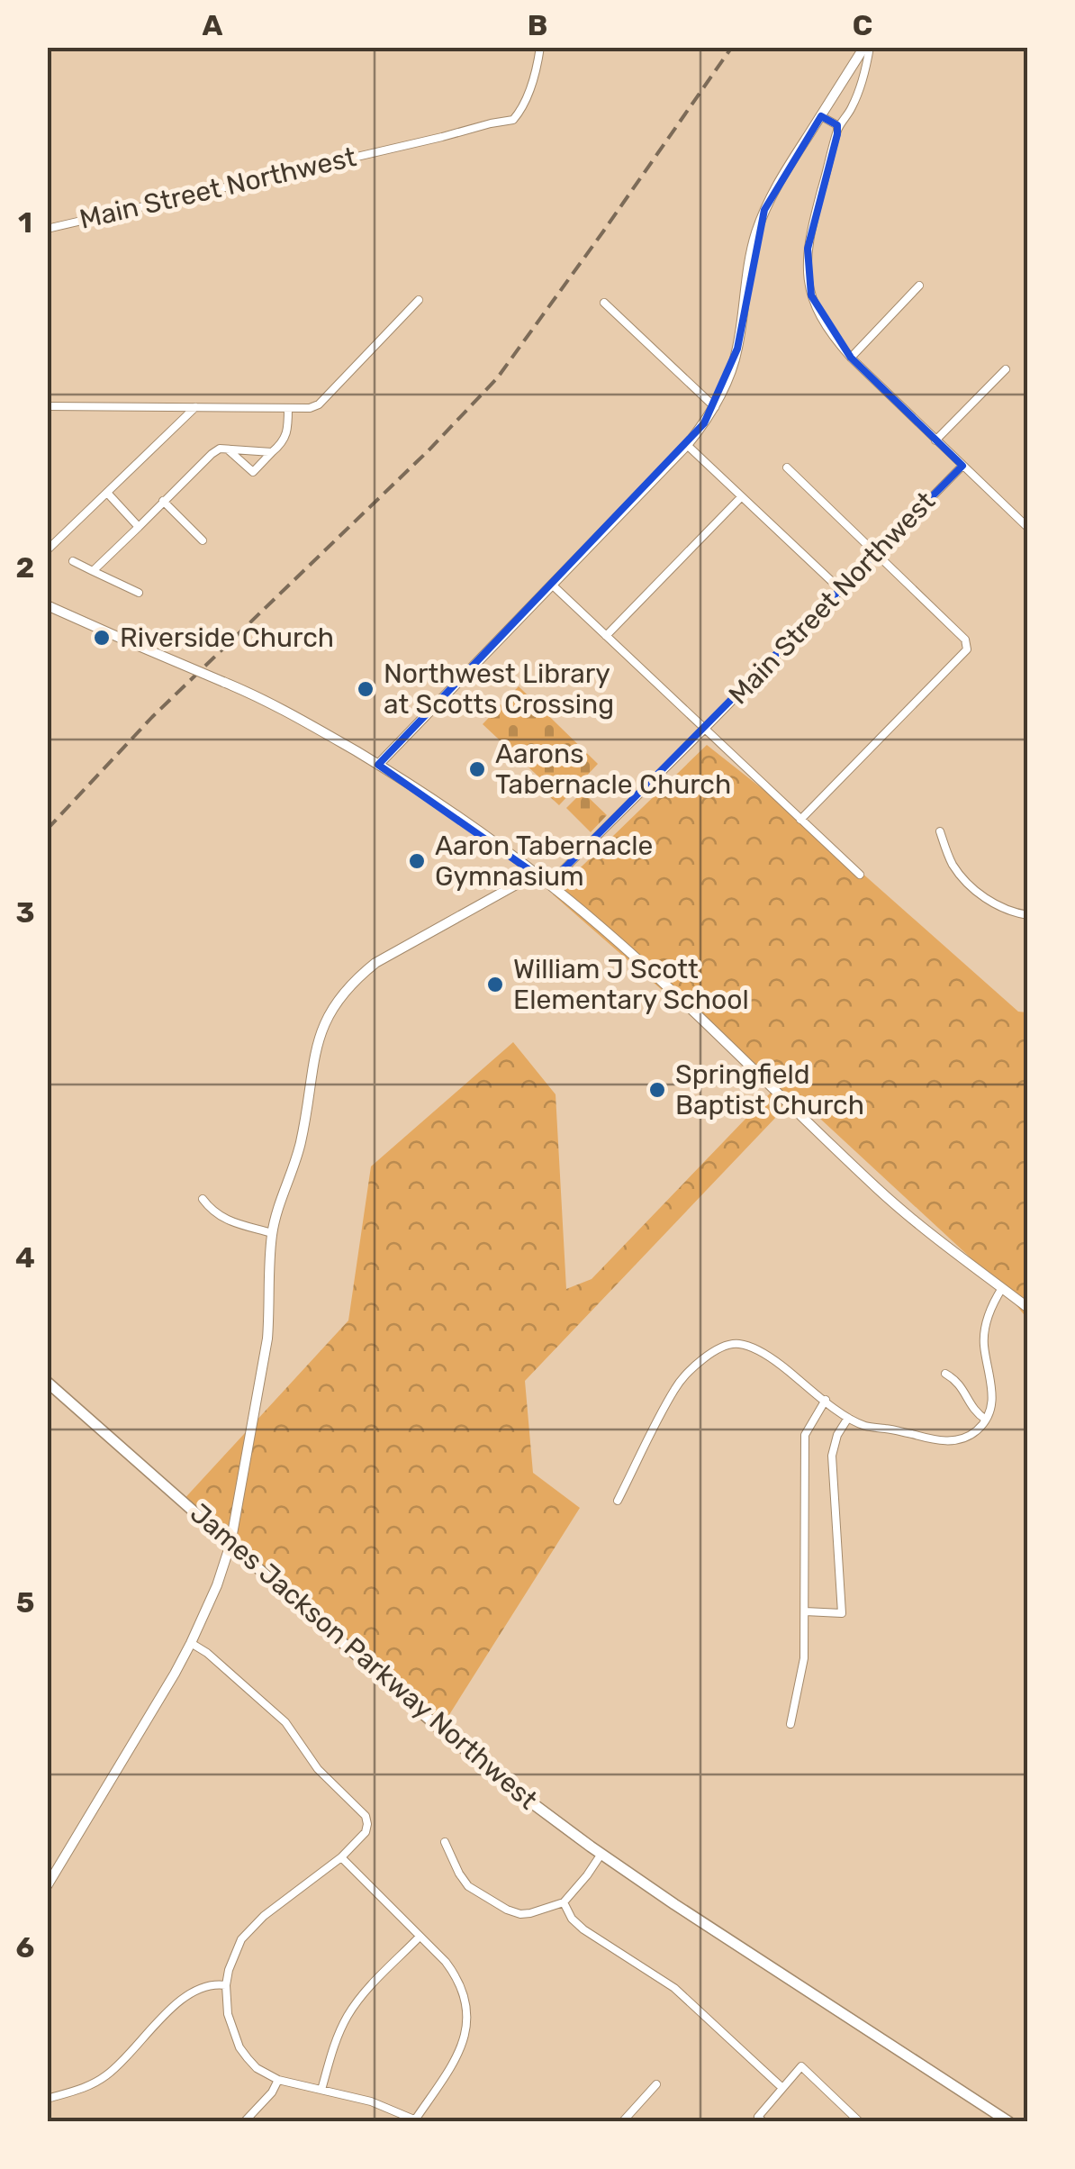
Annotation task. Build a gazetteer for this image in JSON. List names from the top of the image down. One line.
{"streets":{"main road":["James Jackson Parkway Northwest"],"street":["Main Street Northwest"]},"places":["Riverside Church","Northwest Library at Scotts Crossing","Aarons Tabernacle Church","Aaron Tabernacle Gymnasium","William J Scott Elementary School","Springfield Baptist Church"],"grid":{"columns":["A","B","C"],"rows":["1","2","3","4","5","6"]}}
